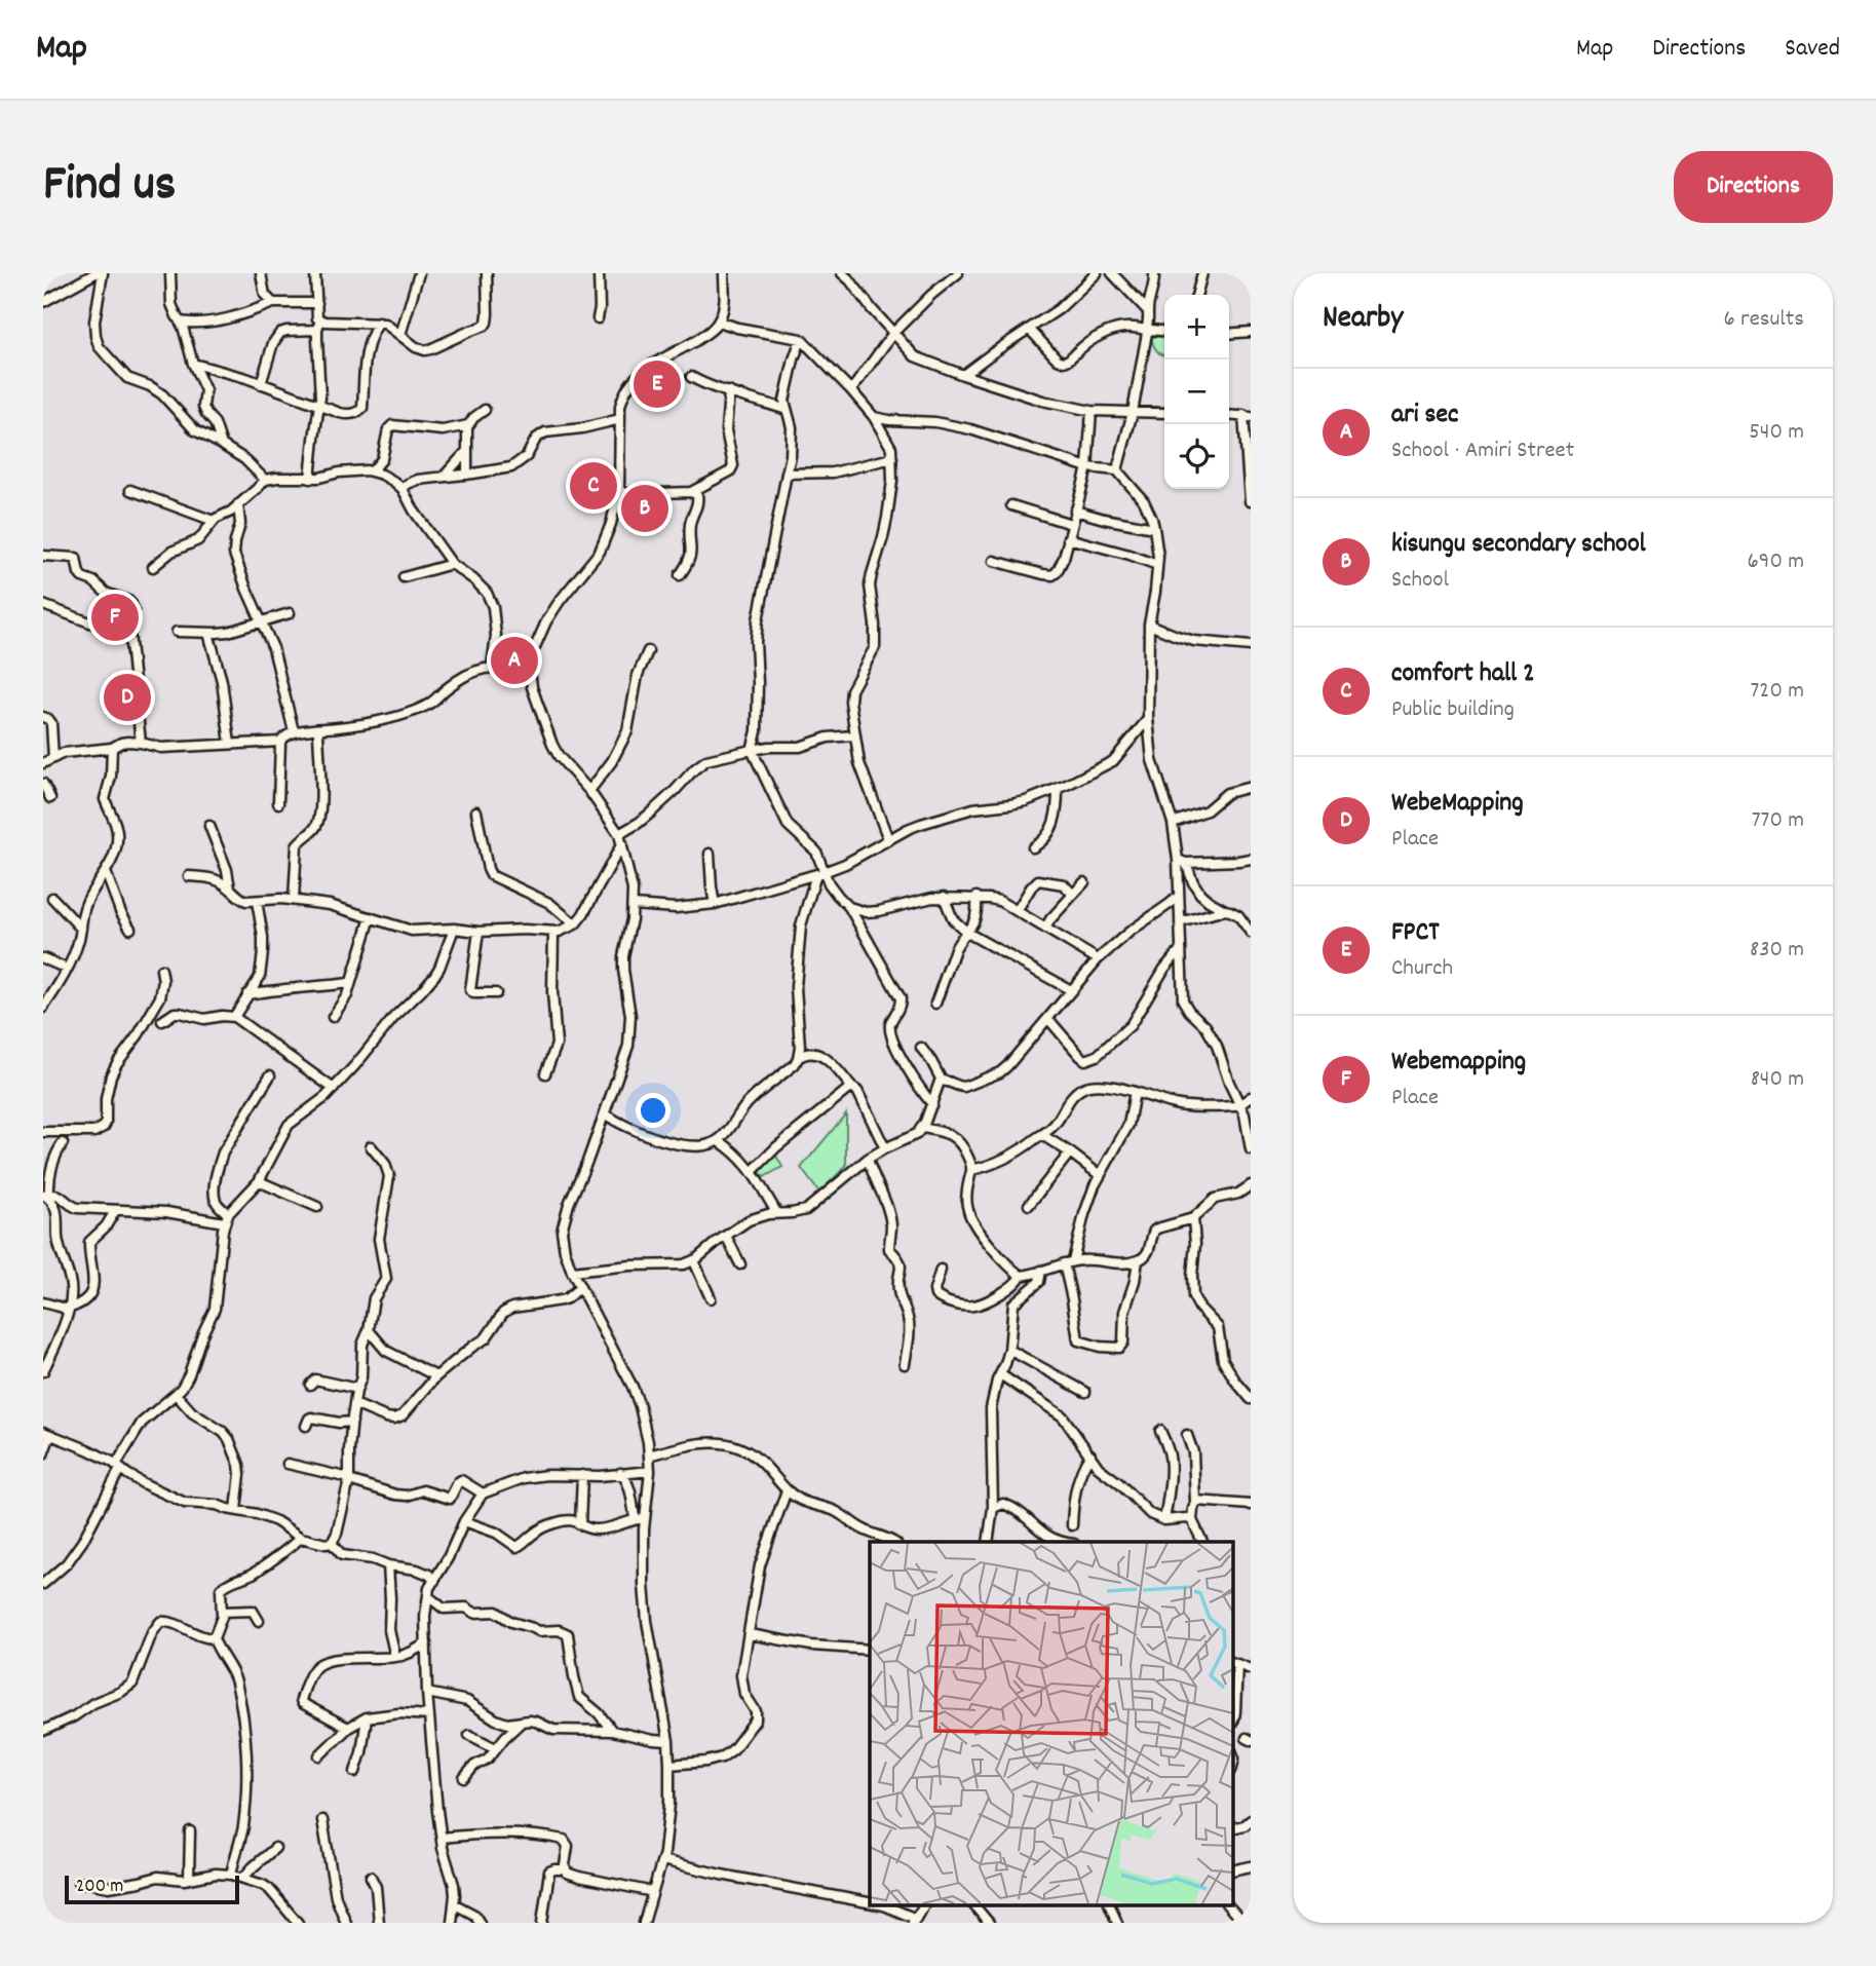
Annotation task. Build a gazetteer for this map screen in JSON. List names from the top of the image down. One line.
{"scale_bar":"200 m","page":{"header":"Map","nav":["Map","Directions","Saved"],"title":"Find us","buttons":"Directions","heading":["Nearby","6 results"],"map_buttons":["+","−"],"pins":["E","C","B","F","A","D"],"list":[{"mark":"A","name":"ari sec","note":"School · Amiri Street","value":"540 m"},{"mark":"B","name":"kisungu secondary school","note":"School","value":"690 m"},{"mark":"C","name":"comfort hall 2","note":"Public building","value":"720 m"},{"mark":"D","name":"WebeMapping","note":"Place","value":"770 m"},{"mark":"E","name":"FPCT","note":"Church","value":"830 m"},{"mark":"F","name":"Webemapping","note":"Place","value":"840 m"}],"scale":"200 m"}}
